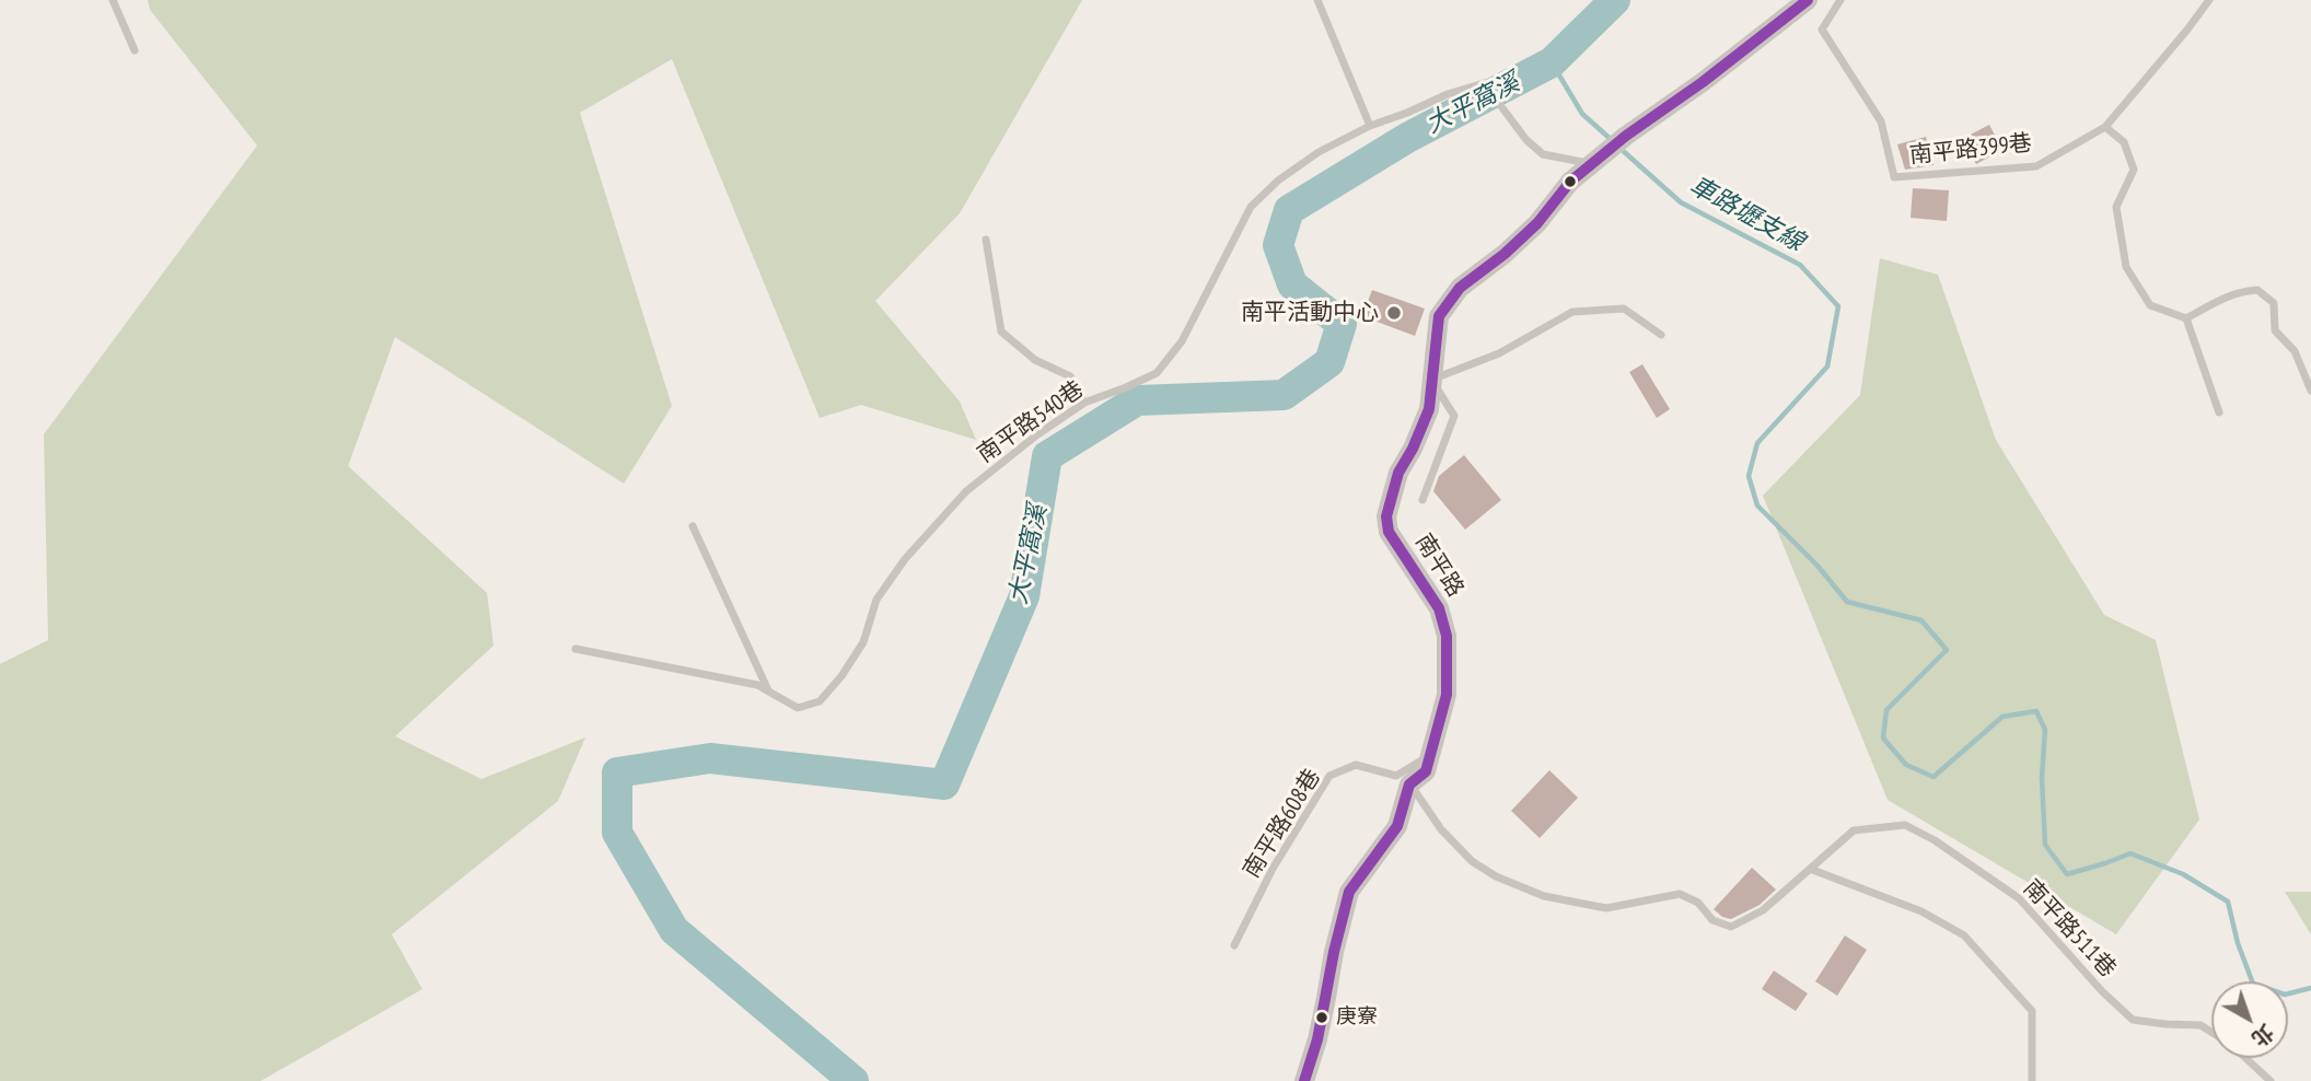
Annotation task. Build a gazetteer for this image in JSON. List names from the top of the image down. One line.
{"streets":{"street":["南平路"],"lane":["南平路399巷","南平路540巷","南平路608巷","南平路511巷"]},"crossings":[["南平路540巷","南平路"],["南平路","南平路608巷"],["南平路","南平路511巷"]],"water":["大平窩溪","車路壢支線"],"places":["南平活動中心","庚寮"],"north":"bottom right"}
